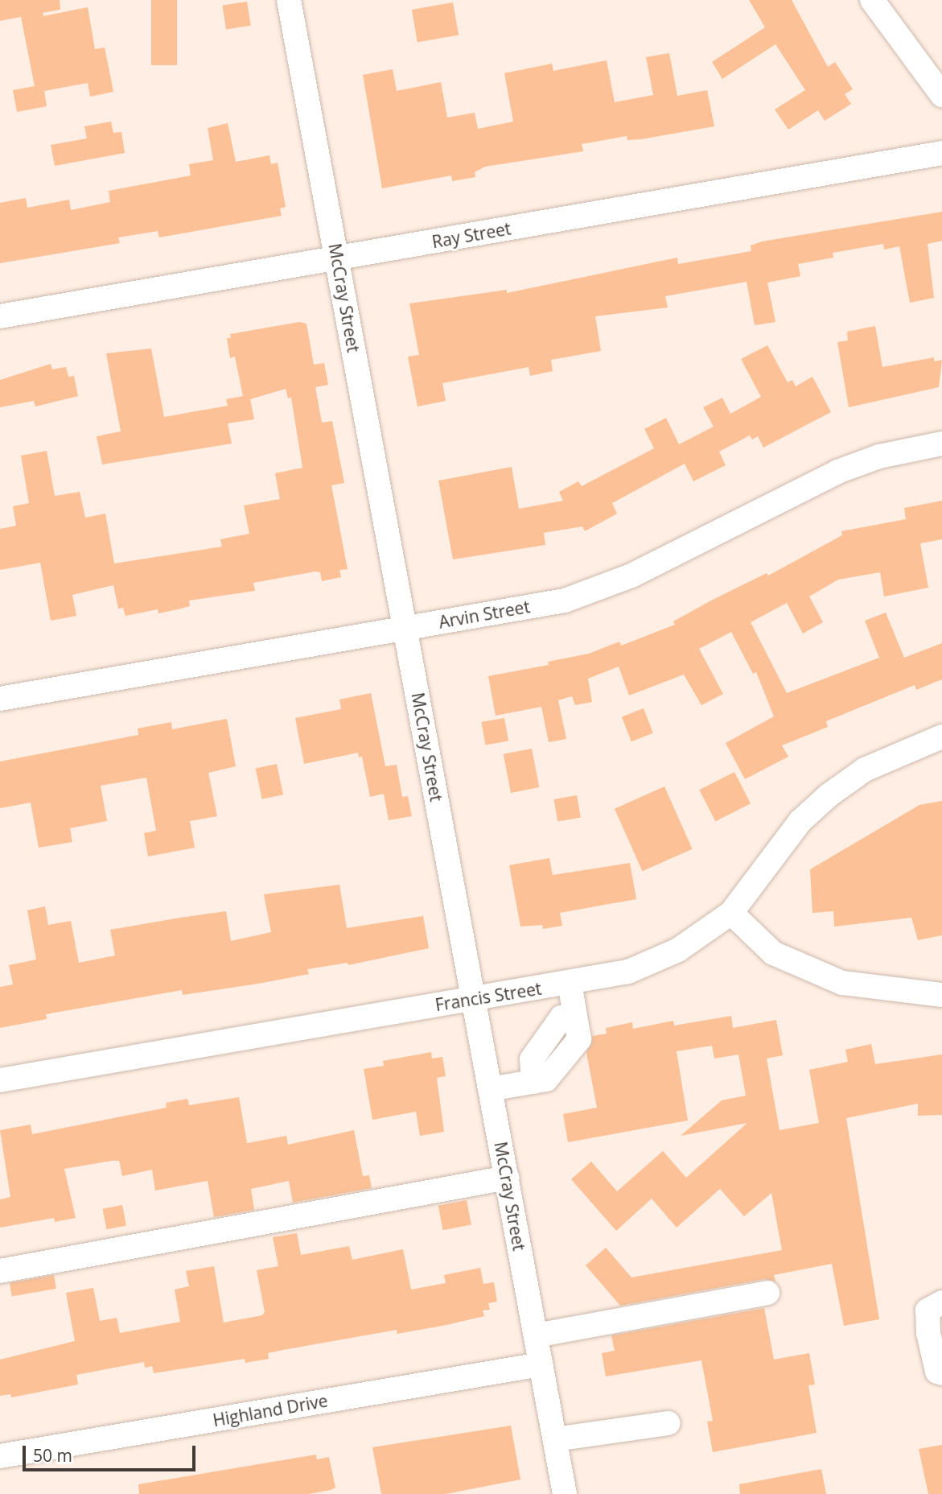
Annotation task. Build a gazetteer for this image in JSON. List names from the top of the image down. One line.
{"streets":{"street":["Ray Street","McCray Street","Arvin Street","Francis Street","Highland Drive"]},"crossings":[["Ray Street","McCray Street"],["McCray Street","Arvin Street"],["McCray Street","Francis Street"],["McCray Street","Highland Drive"]],"scale_bar":"50 m"}
